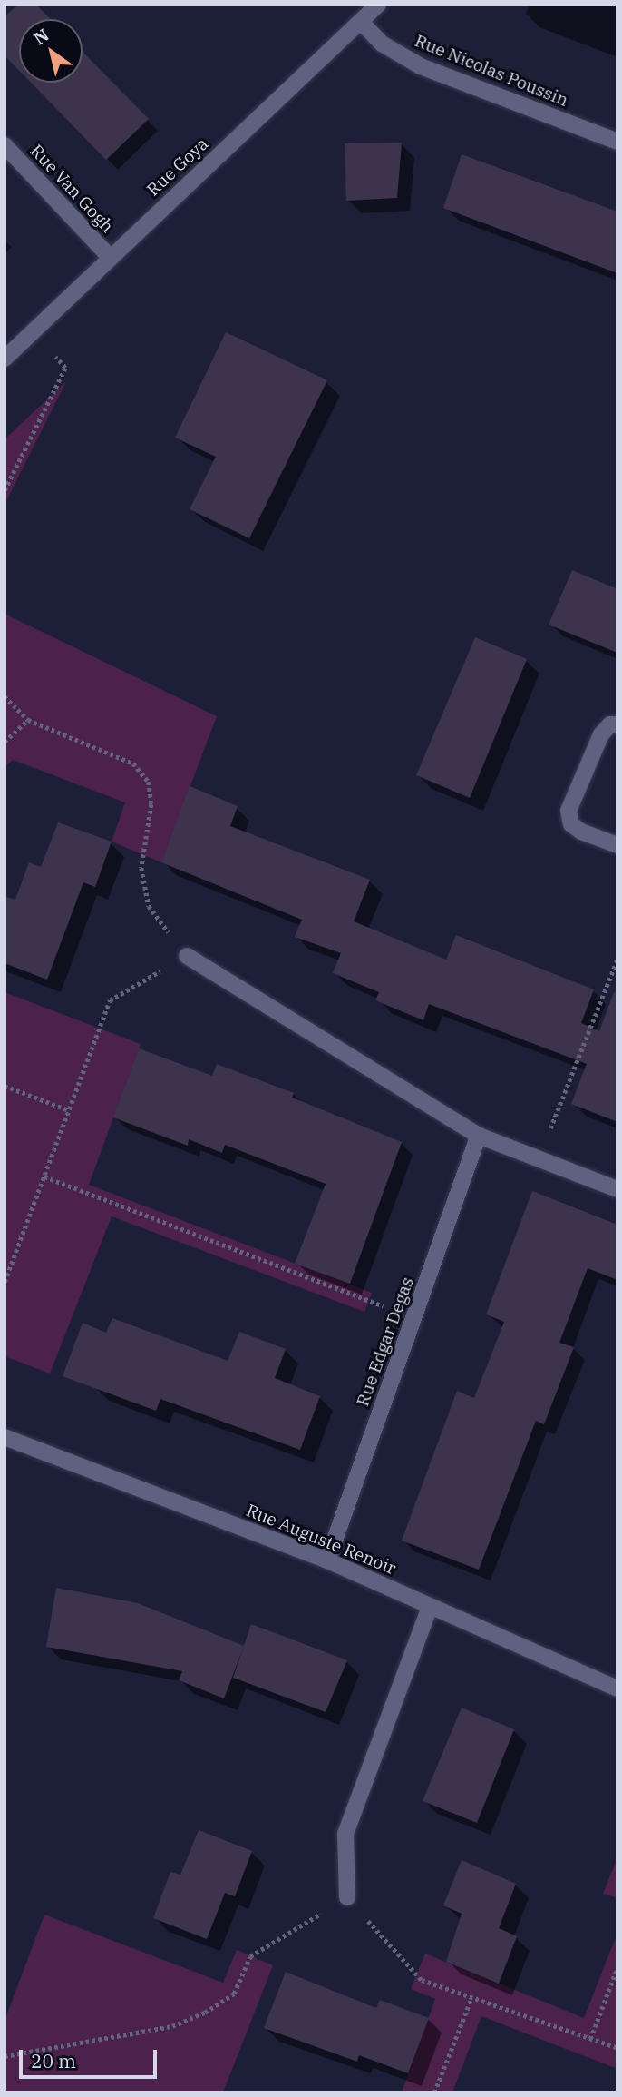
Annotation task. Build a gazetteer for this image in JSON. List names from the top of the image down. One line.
{"streets":{"street":["Rue Nicolas Poussin","Rue Goya","Rue Van Gogh","Rue Edgar Degas","Rue Auguste Renoir"]},"crossings":[["Rue Nicolas Poussin","Rue Goya"],["Rue Goya","Rue Van Gogh"],["Rue Edgar Degas","Rue Auguste Renoir"]],"scale_bar":"20 m","north":"top left"}
